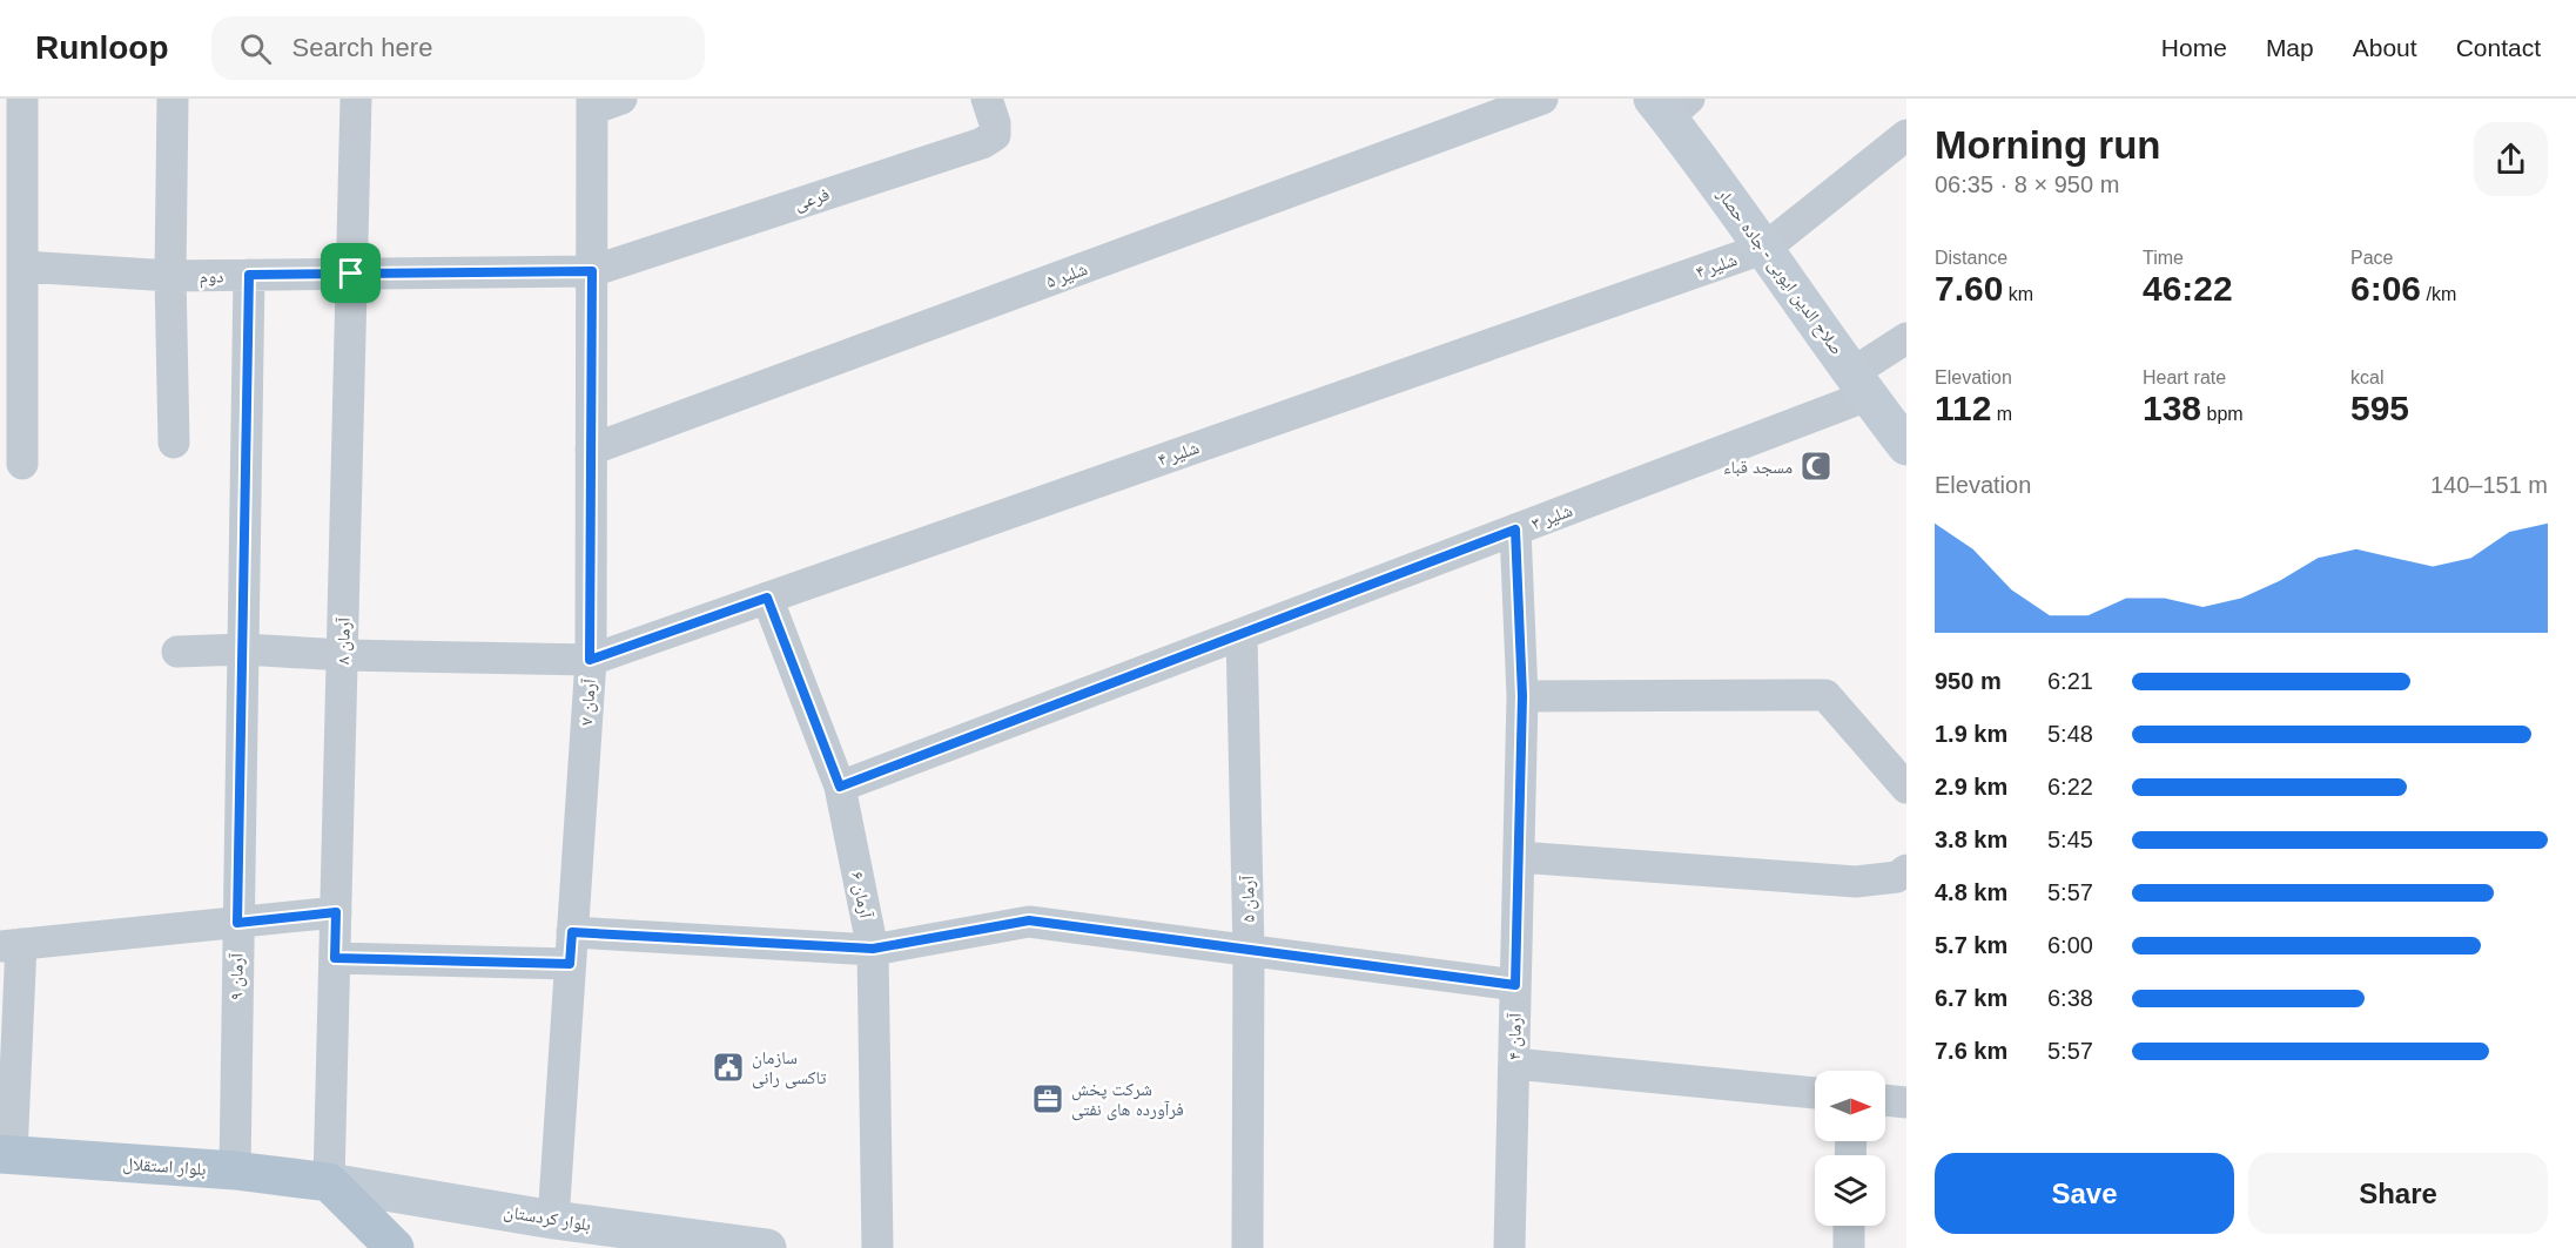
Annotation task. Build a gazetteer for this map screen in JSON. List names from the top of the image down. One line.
{"streets":{"main road":["صلاح الدین ایوبی - جاده حصار","بلوار استقلال","بلوار کردستان"],"street":["فرعی","شلیر ۴","شلیر ۵","دوم","شلیر ۳","آرمان ۸","آرمان ۷","آرمان ۶","آرمان ۵","آرمان ۹","آرمان ۴"]},"crossings":[["فرعی","دوم"],["فرعی","آرمان ۷"],["شلیر ۴","صلاح الدین ایوبی - جاده حصار"],["شلیر ۴","آرمان ۷"],["شلیر ۴","آرمان ۶"],["صلاح الدین ایوبی - جاده حصار","شلیر ۳"],["شلیر ۵","آرمان ۷"],["دوم","آرمان ۸"],["دوم","آرمان ۷"],["دوم","آرمان ۹"],["شلیر ۳","آرمان ۶"],["شلیر ۳","آرمان ۵"],["شلیر ۳","آرمان ۴"],["آرمان ۸","بلوار استقلال"],["آرمان ۸","بلوار کردستان"],["آرمان ۷","بلوار کردستان"],["آرمان ۹","بلوار استقلال"],["بلوار استقلال","بلوار کردستان"]],"places":{"mosque":["مسجد قباء"],"public building":["سازمان تاکسی رانی"],"office":["شرکت پخش فرآورده های نفتی"]},"north":"right","page":{"header":"Runloop","search":"Search here","nav":["Home","Map","About","Contact"],"heading":["Morning run","06:35 · 8 × 950 m"],"stats":[["Distance","7.60 km"],["Time","46:22"],["Pace","6:06 /km"],["Elevation","112 m"],["Heart rate","138 bpm"],["kcal","595"]],"chart":["Elevation","140–151 m"],"list":[{"name":"950 m","note":"6:21"},{"name":"1.9 km","note":"5:48"},{"name":"2.9 km","note":"6:22"},{"name":"3.8 km","note":"5:45"},{"name":"4.8 km","note":"5:57"},{"name":"5.7 km","note":"6:00"},{"name":"6.7 km","note":"6:38"},{"name":"7.6 km","note":"5:57"}],"buttons":["Save","Share"]}}
